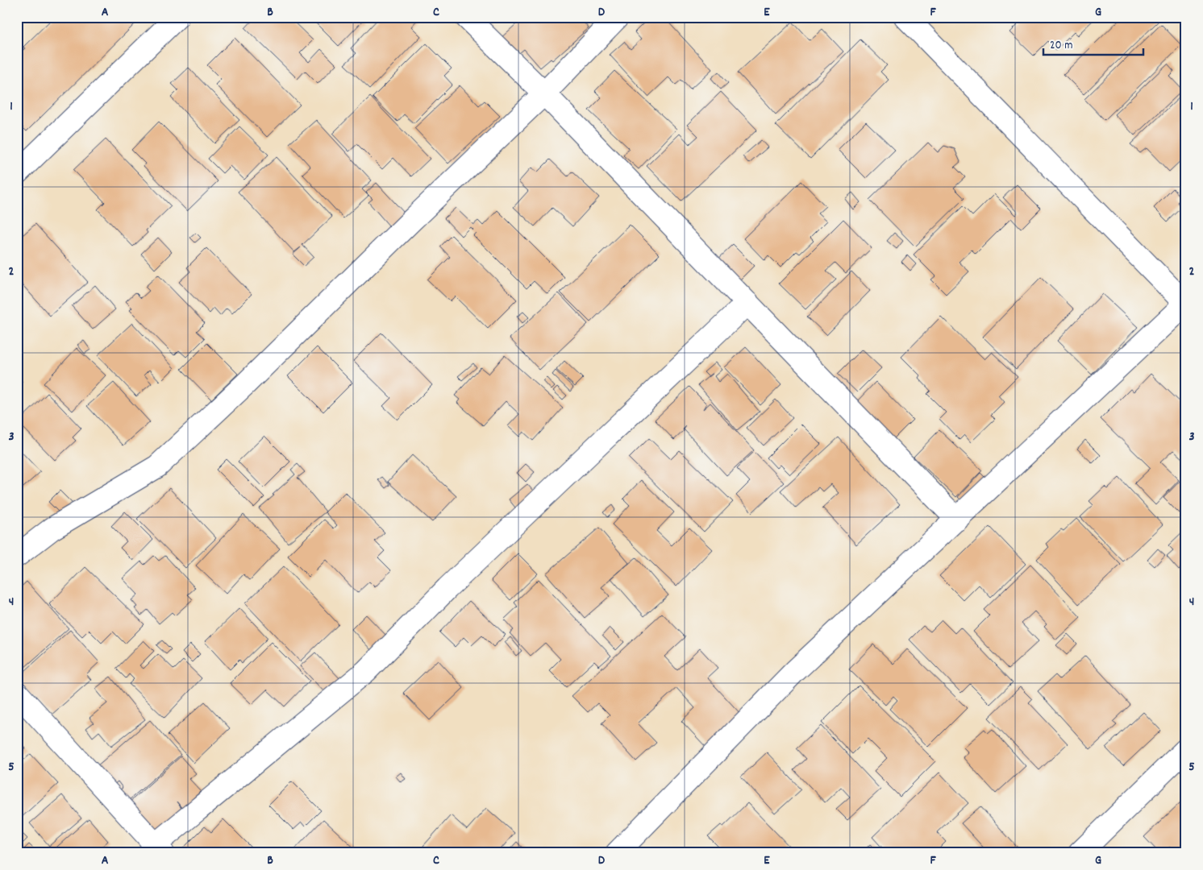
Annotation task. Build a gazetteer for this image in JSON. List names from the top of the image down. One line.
{"scale_bar":"20 m","grid":{"columns":["A","B","C","D","E","F","G"],"rows":["1","2","3","4","5"]}}
